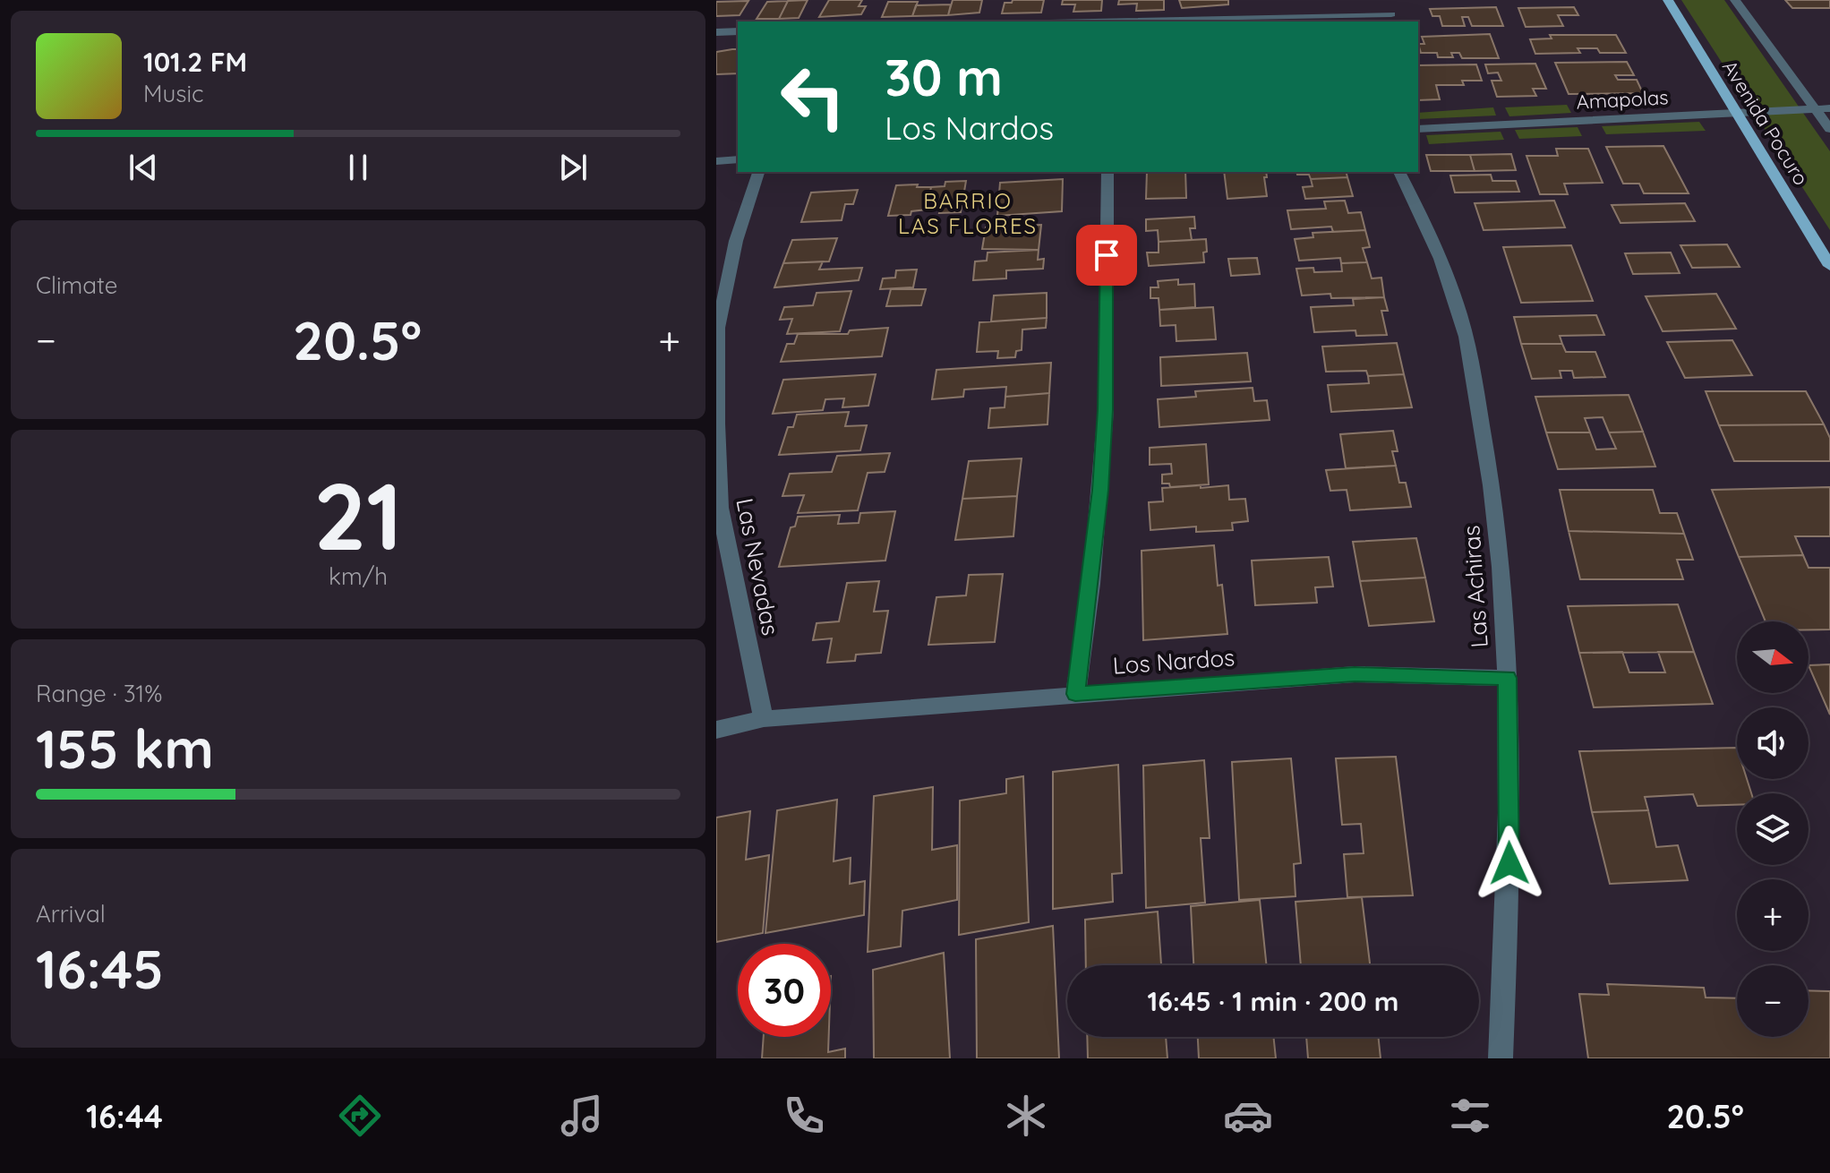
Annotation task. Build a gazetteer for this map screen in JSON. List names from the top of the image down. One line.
{"streets":{"main road":["Avenida Pocuro"],"street":["Amapolas","Las Nevadas","Las Achiras","Los Nardos"]},"crossings":[["Amapolas","Avenida Pocuro"],["Las Nevadas","Los Nardos"],["Las Achiras","Los Nardos"]],"districts":["BARRIO LAS FLORES"],"north":"right","page":{"turn":["30 m","Los Nardos"],"song":["101.2 FM","Music"],"tile":["Climate",["21","km/h"],["Range · 31%","155 km"],["Arrival","16:45"]],"heat":["−","20.5°","+"],"map_buttons":["+","−"],"limit":"30","trip":"16:45 · 1 min · 200 m","tabs":["16:44","20.5°"]}}
